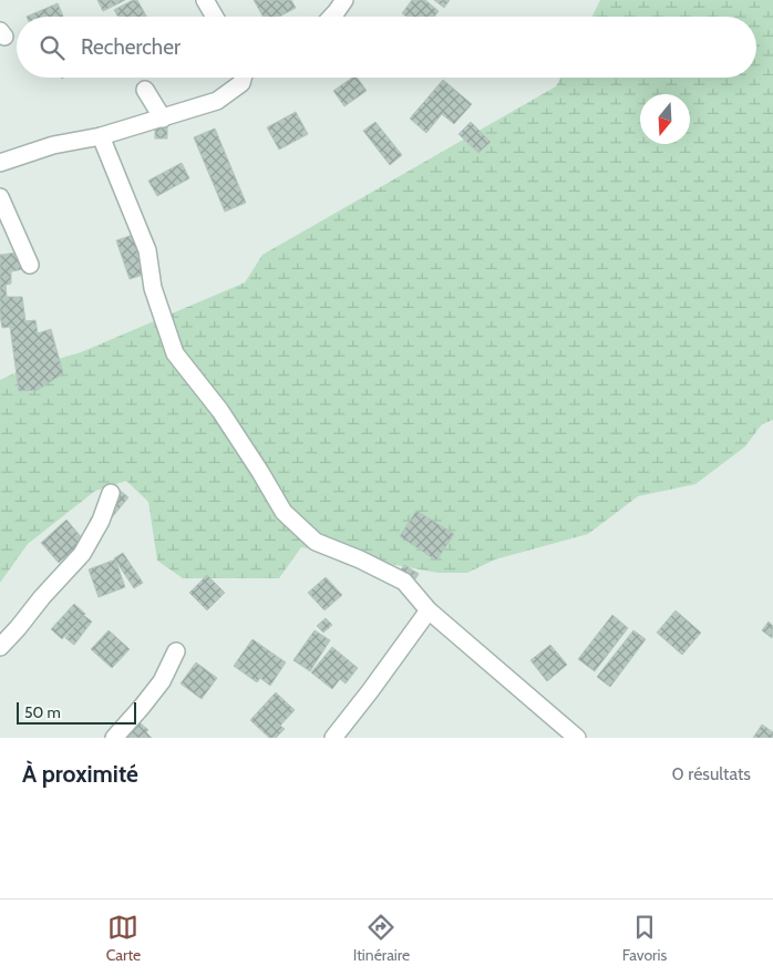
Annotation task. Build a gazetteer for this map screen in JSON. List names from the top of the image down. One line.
{"scale_bar":"50 m","north":"bottom","page":{"search":"Rechercher","scale":"50 m","heading":["À proximité","0 résultats"],"nav":["Carte","Itinéraire","Favoris"]}}
